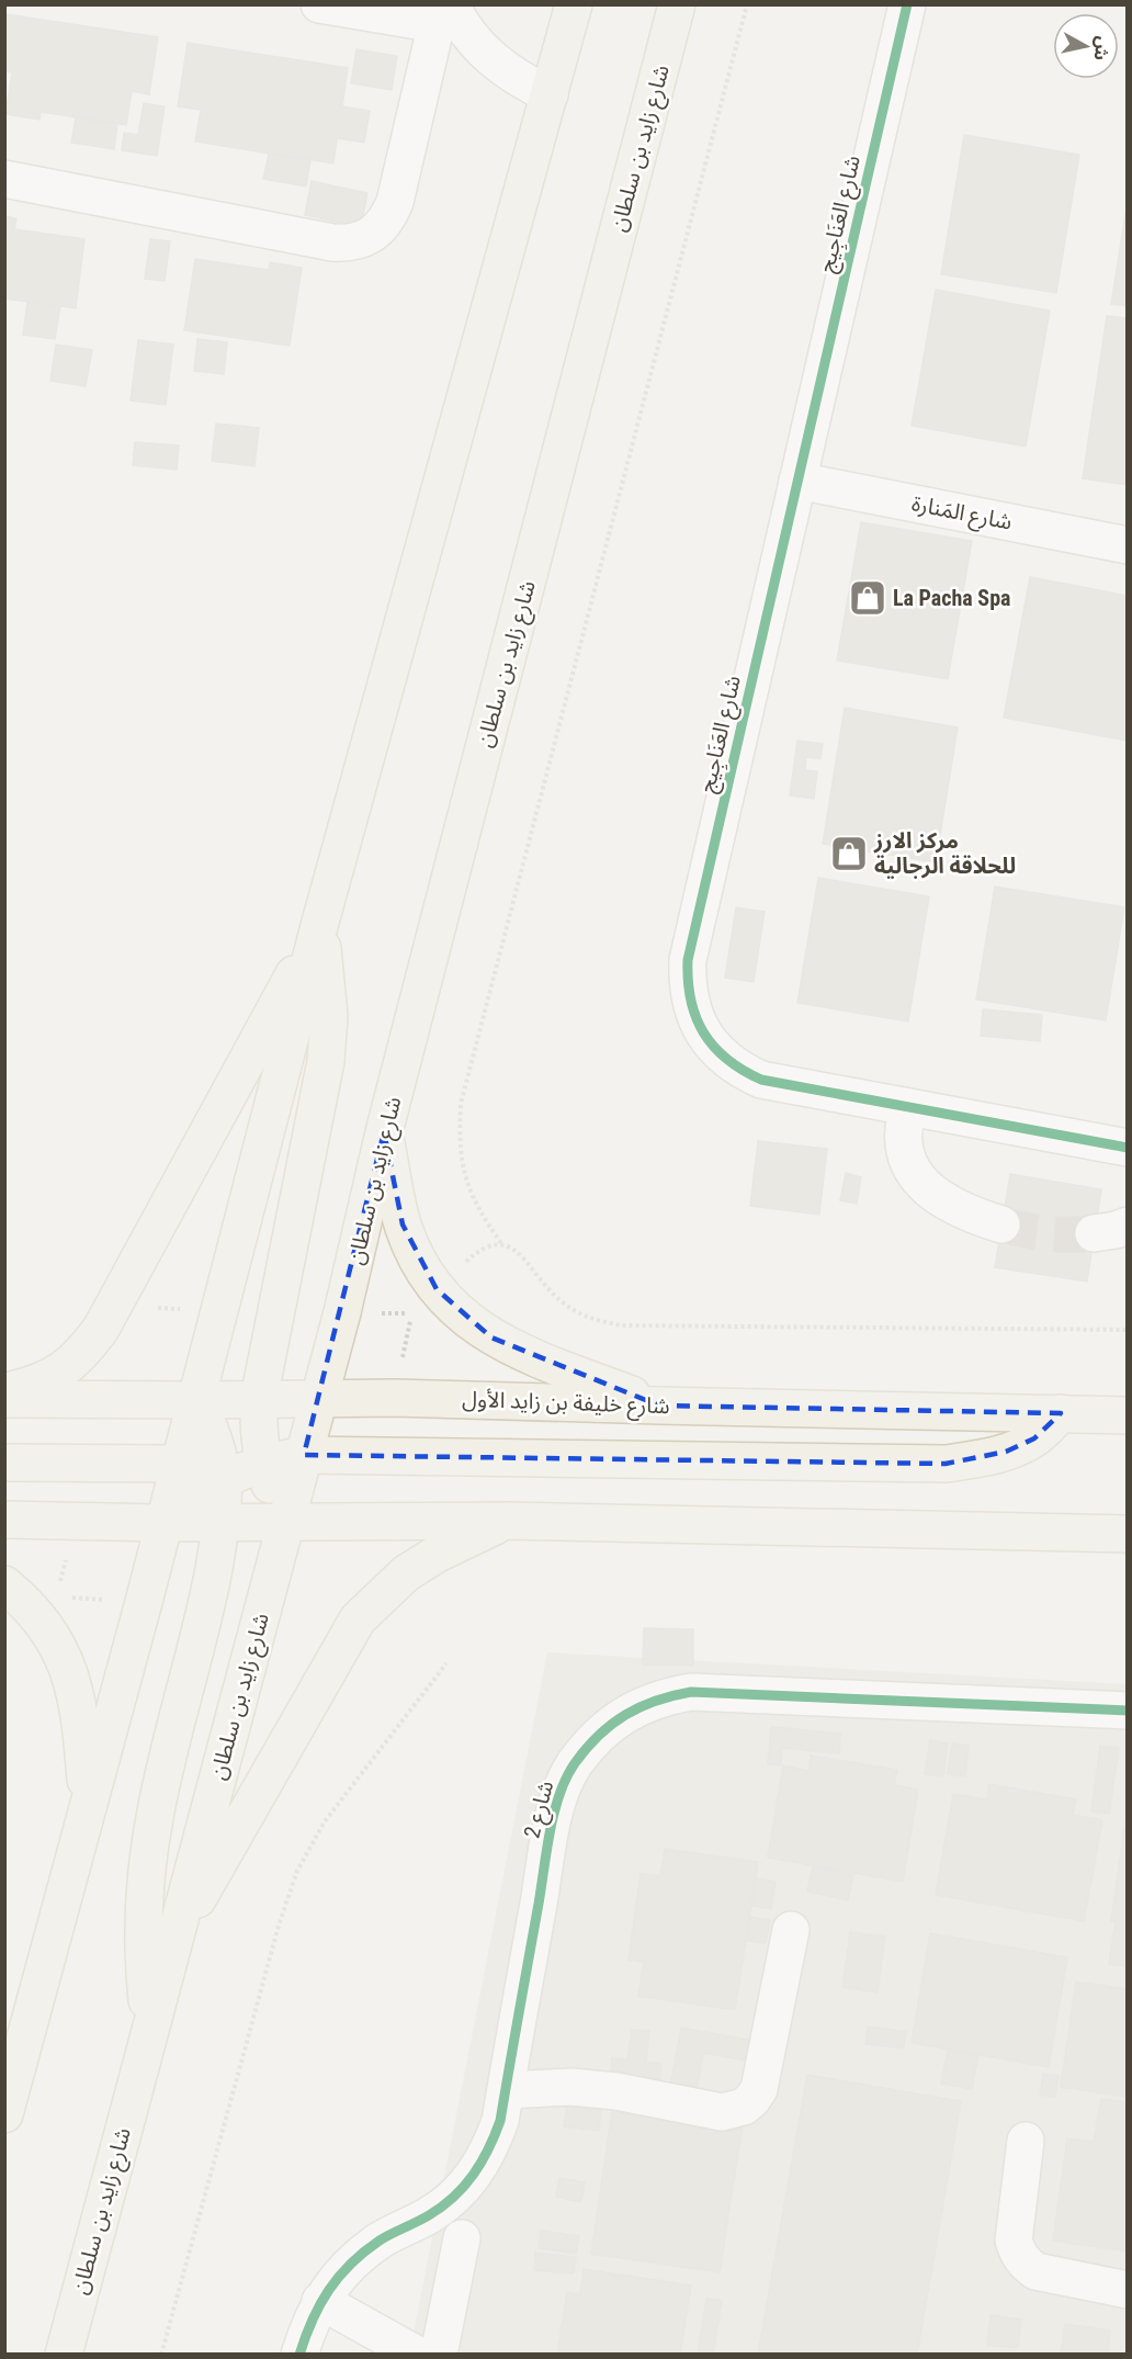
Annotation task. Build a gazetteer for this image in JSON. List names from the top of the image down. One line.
{"streets":{"main road":["شارع زايد بن سلطان","شارع خليفة بن زايد الأول"],"street":["شارع العَنَاجِيج","شارع المَنارة","شارع 2"]},"crossings":[["شارع زايد بن سلطان","شارع خليفة بن زايد الأول"],["شارع العَنَاجِيج","شارع المَنارة"]],"places":{"shop":["La Pacha Spa","مركز الارز للحلاقة الرجالية"]},"north":"right"}
